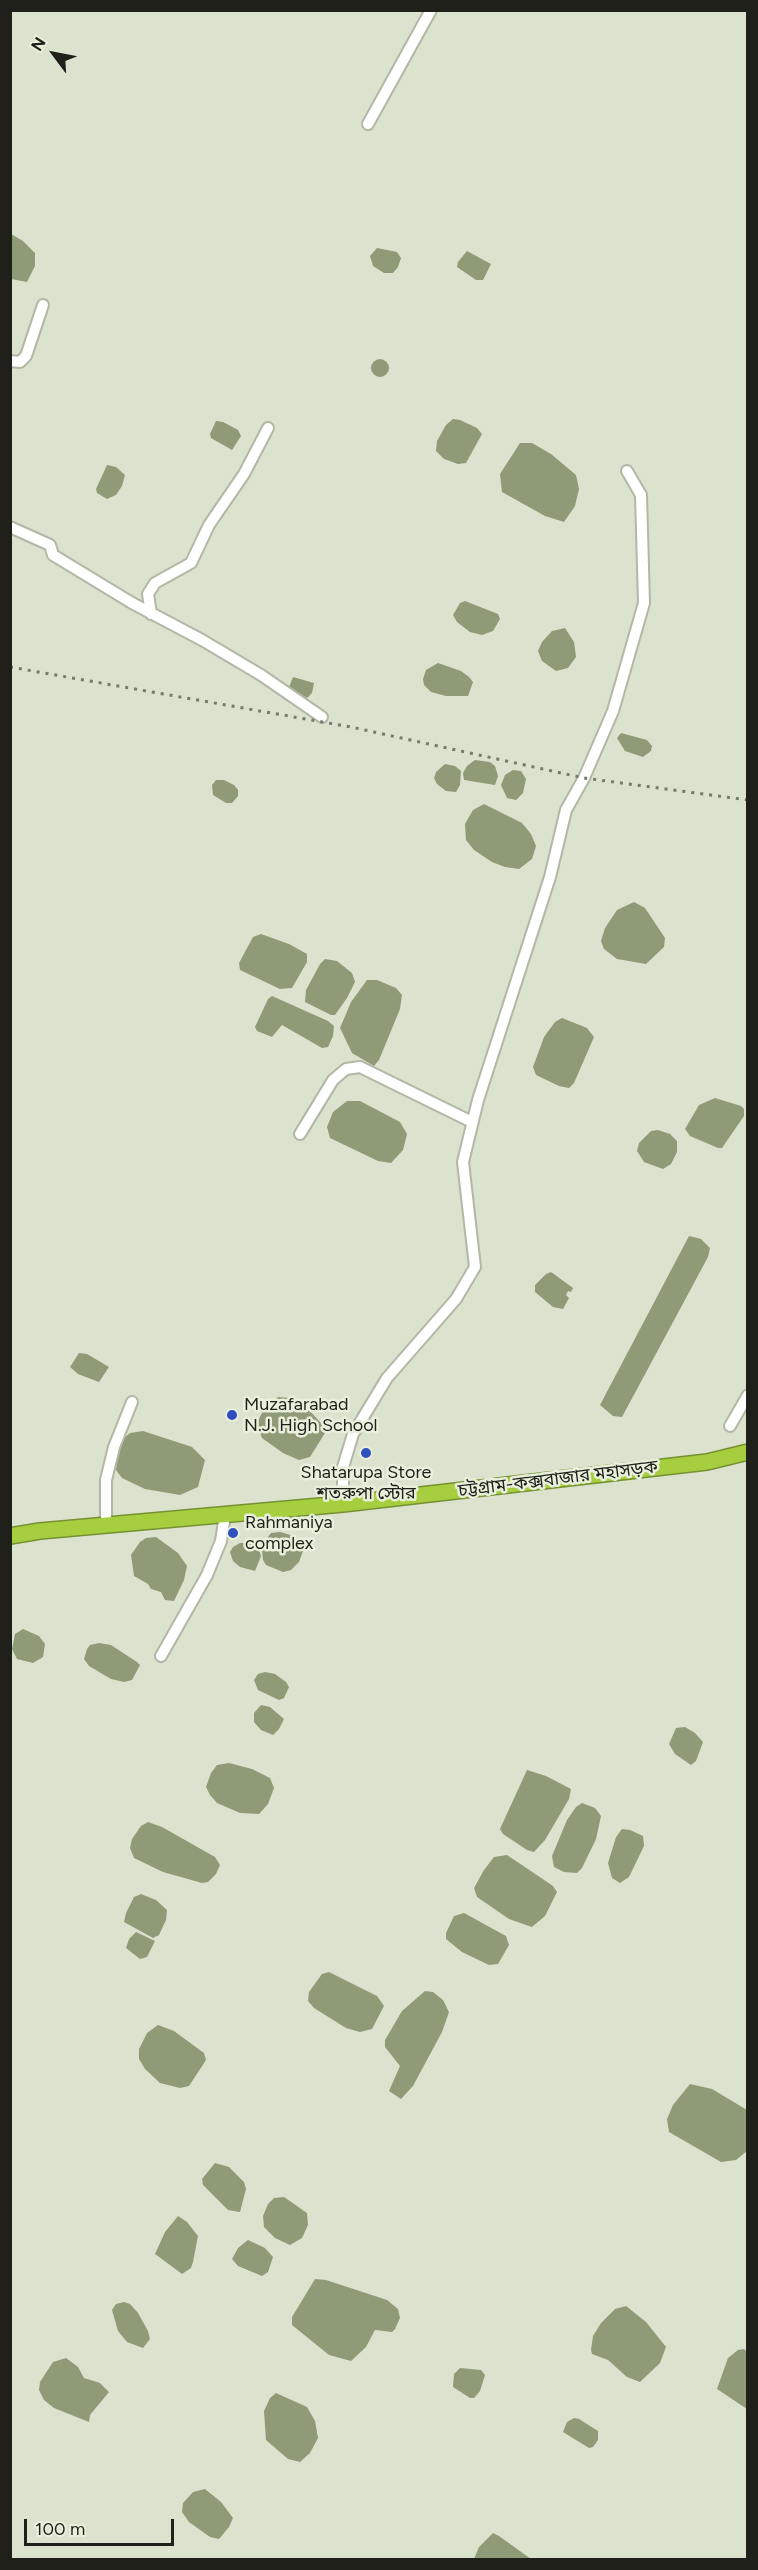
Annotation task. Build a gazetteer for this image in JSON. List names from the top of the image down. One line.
{"streets":{"highway":["চট্টগ্রাম-কক্সবাজার মহাসড়ক"]},"places":["Muzafarabad N.J. High School","Shatarupa Store শতরুপা স্টোর","Rahmaniya complex"],"scale_bar":"100 m","north":"top left"}
